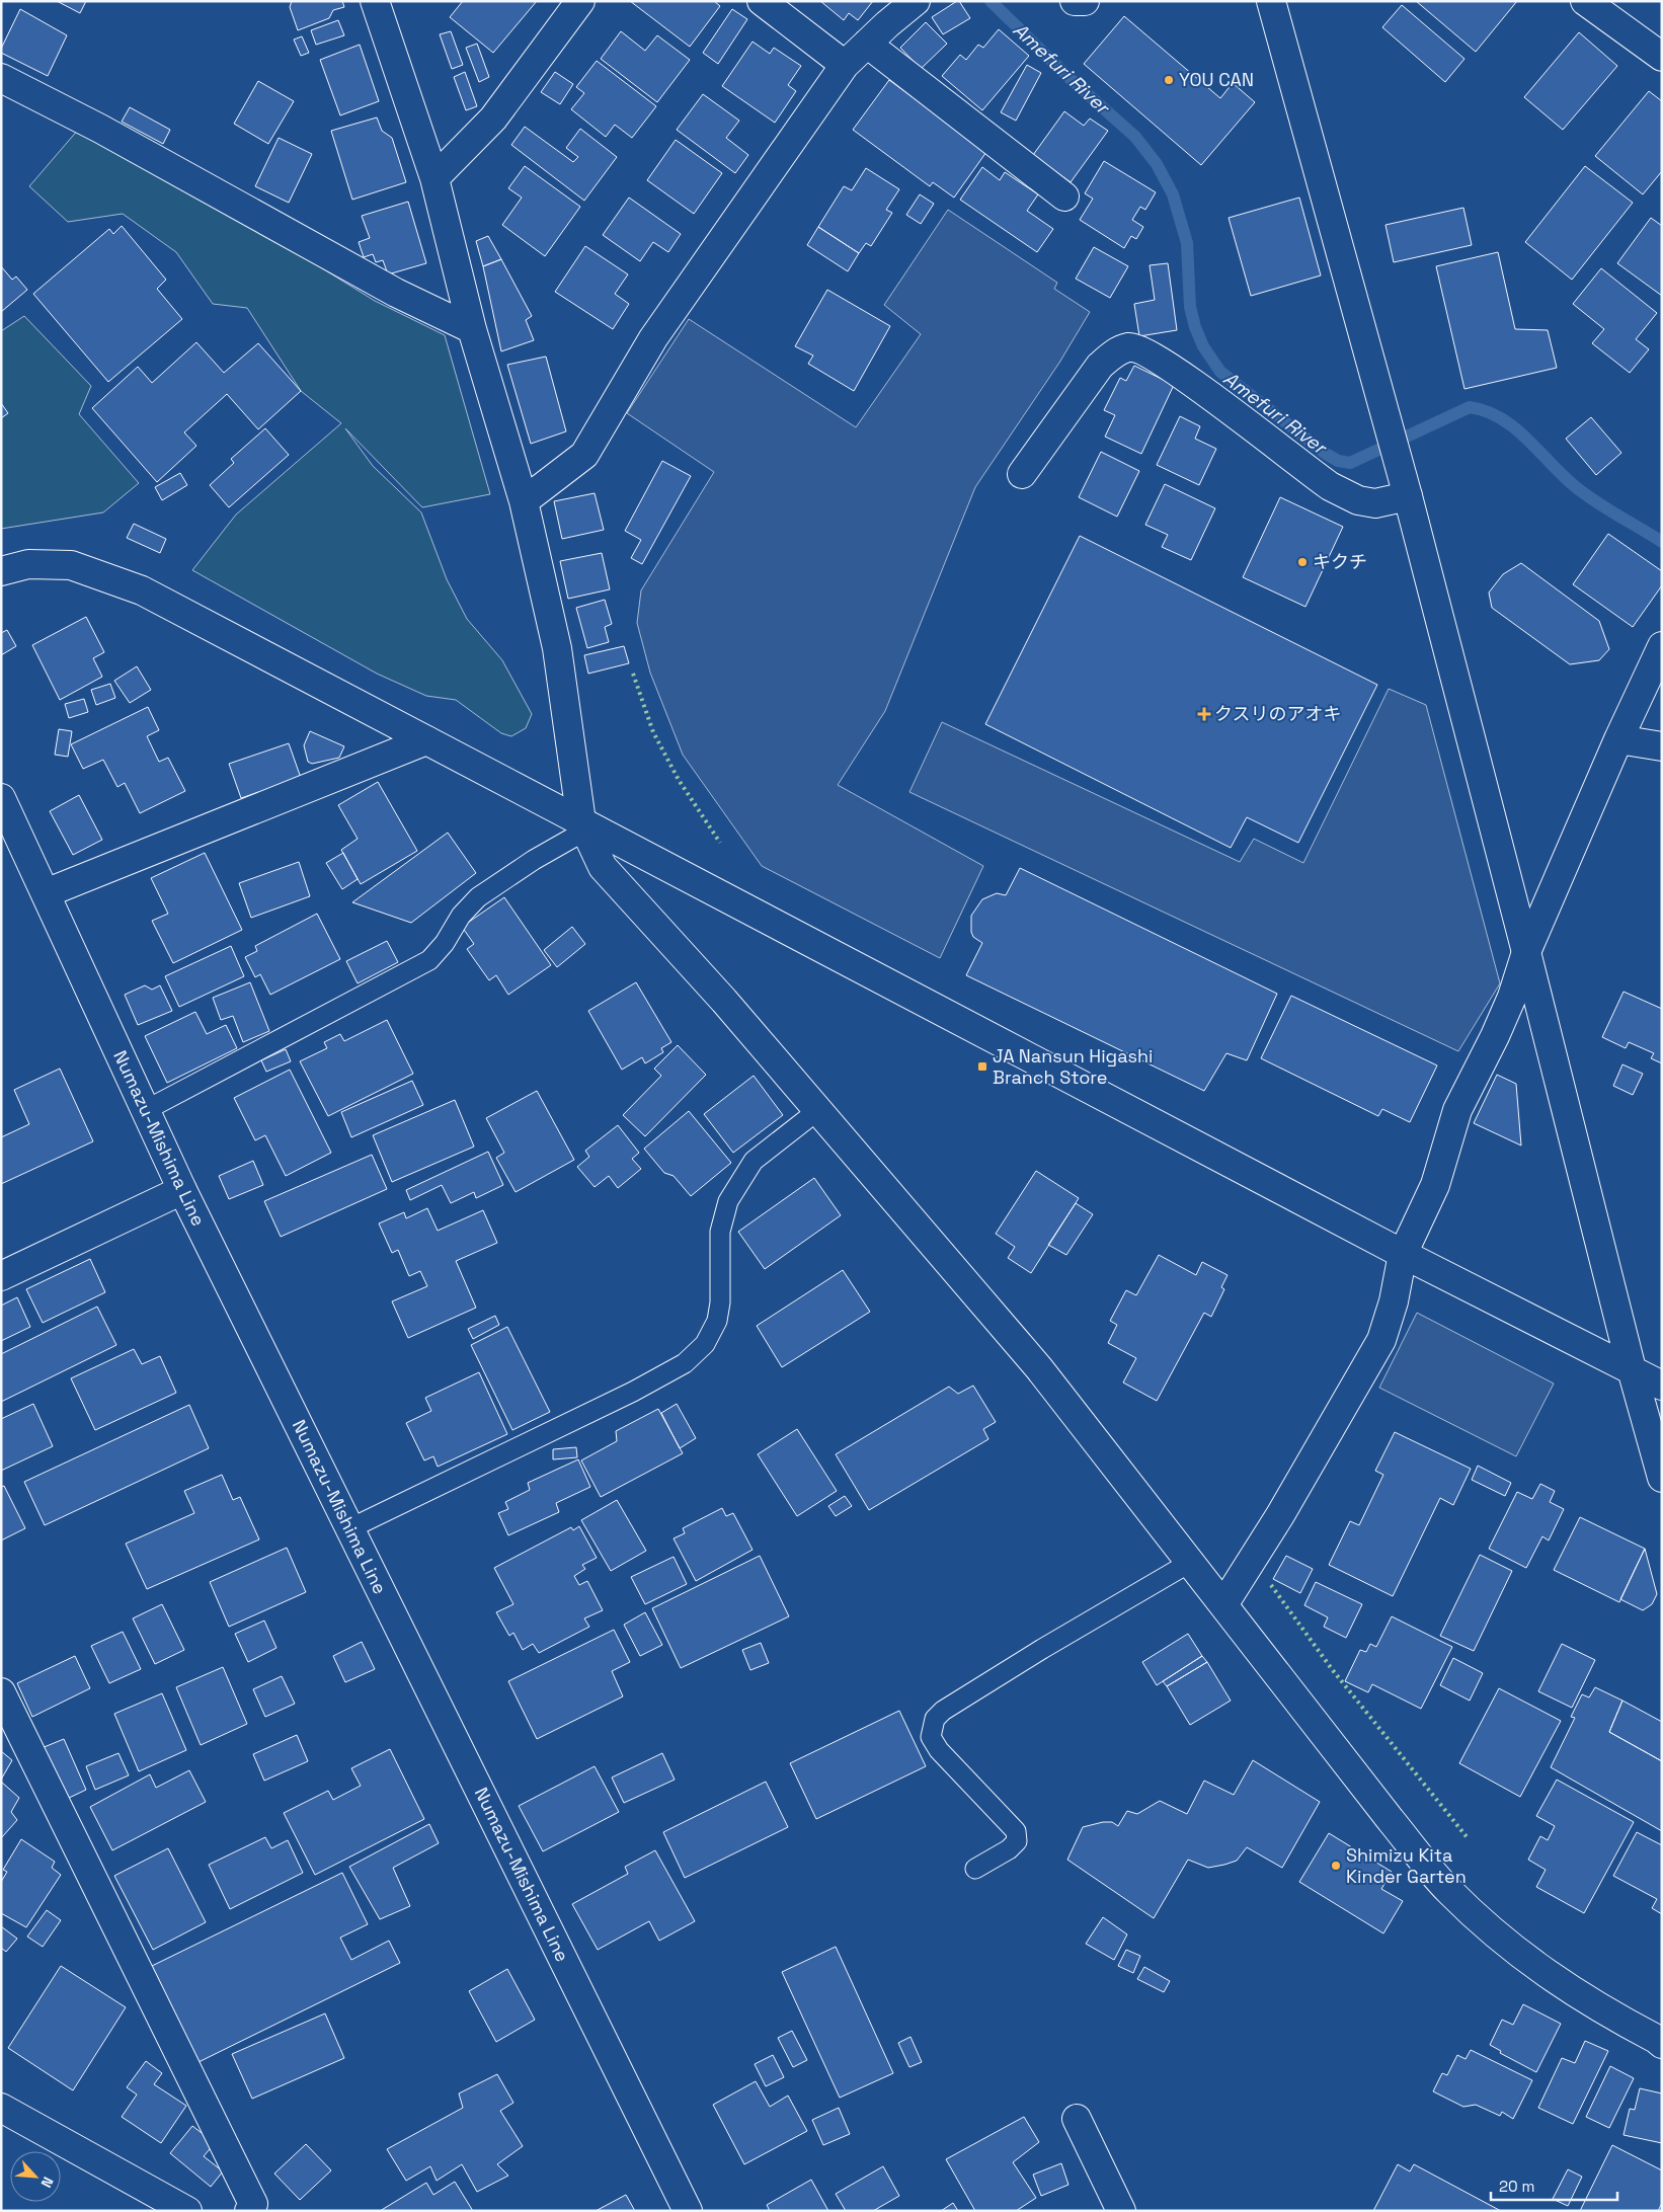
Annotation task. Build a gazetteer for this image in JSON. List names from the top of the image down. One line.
{"streets":{"street":["Numazu-Mishima Line"]},"water":["Amefuri River"],"places":{"other":["YOU CAN","キクチ","Shimizu Kita Kinder Garten"],"health":["クスリのアオキ"],"transit":["JA Nansun Higashi Branch Store"]},"scale_bar":"20 m","north":"bottom right"}
